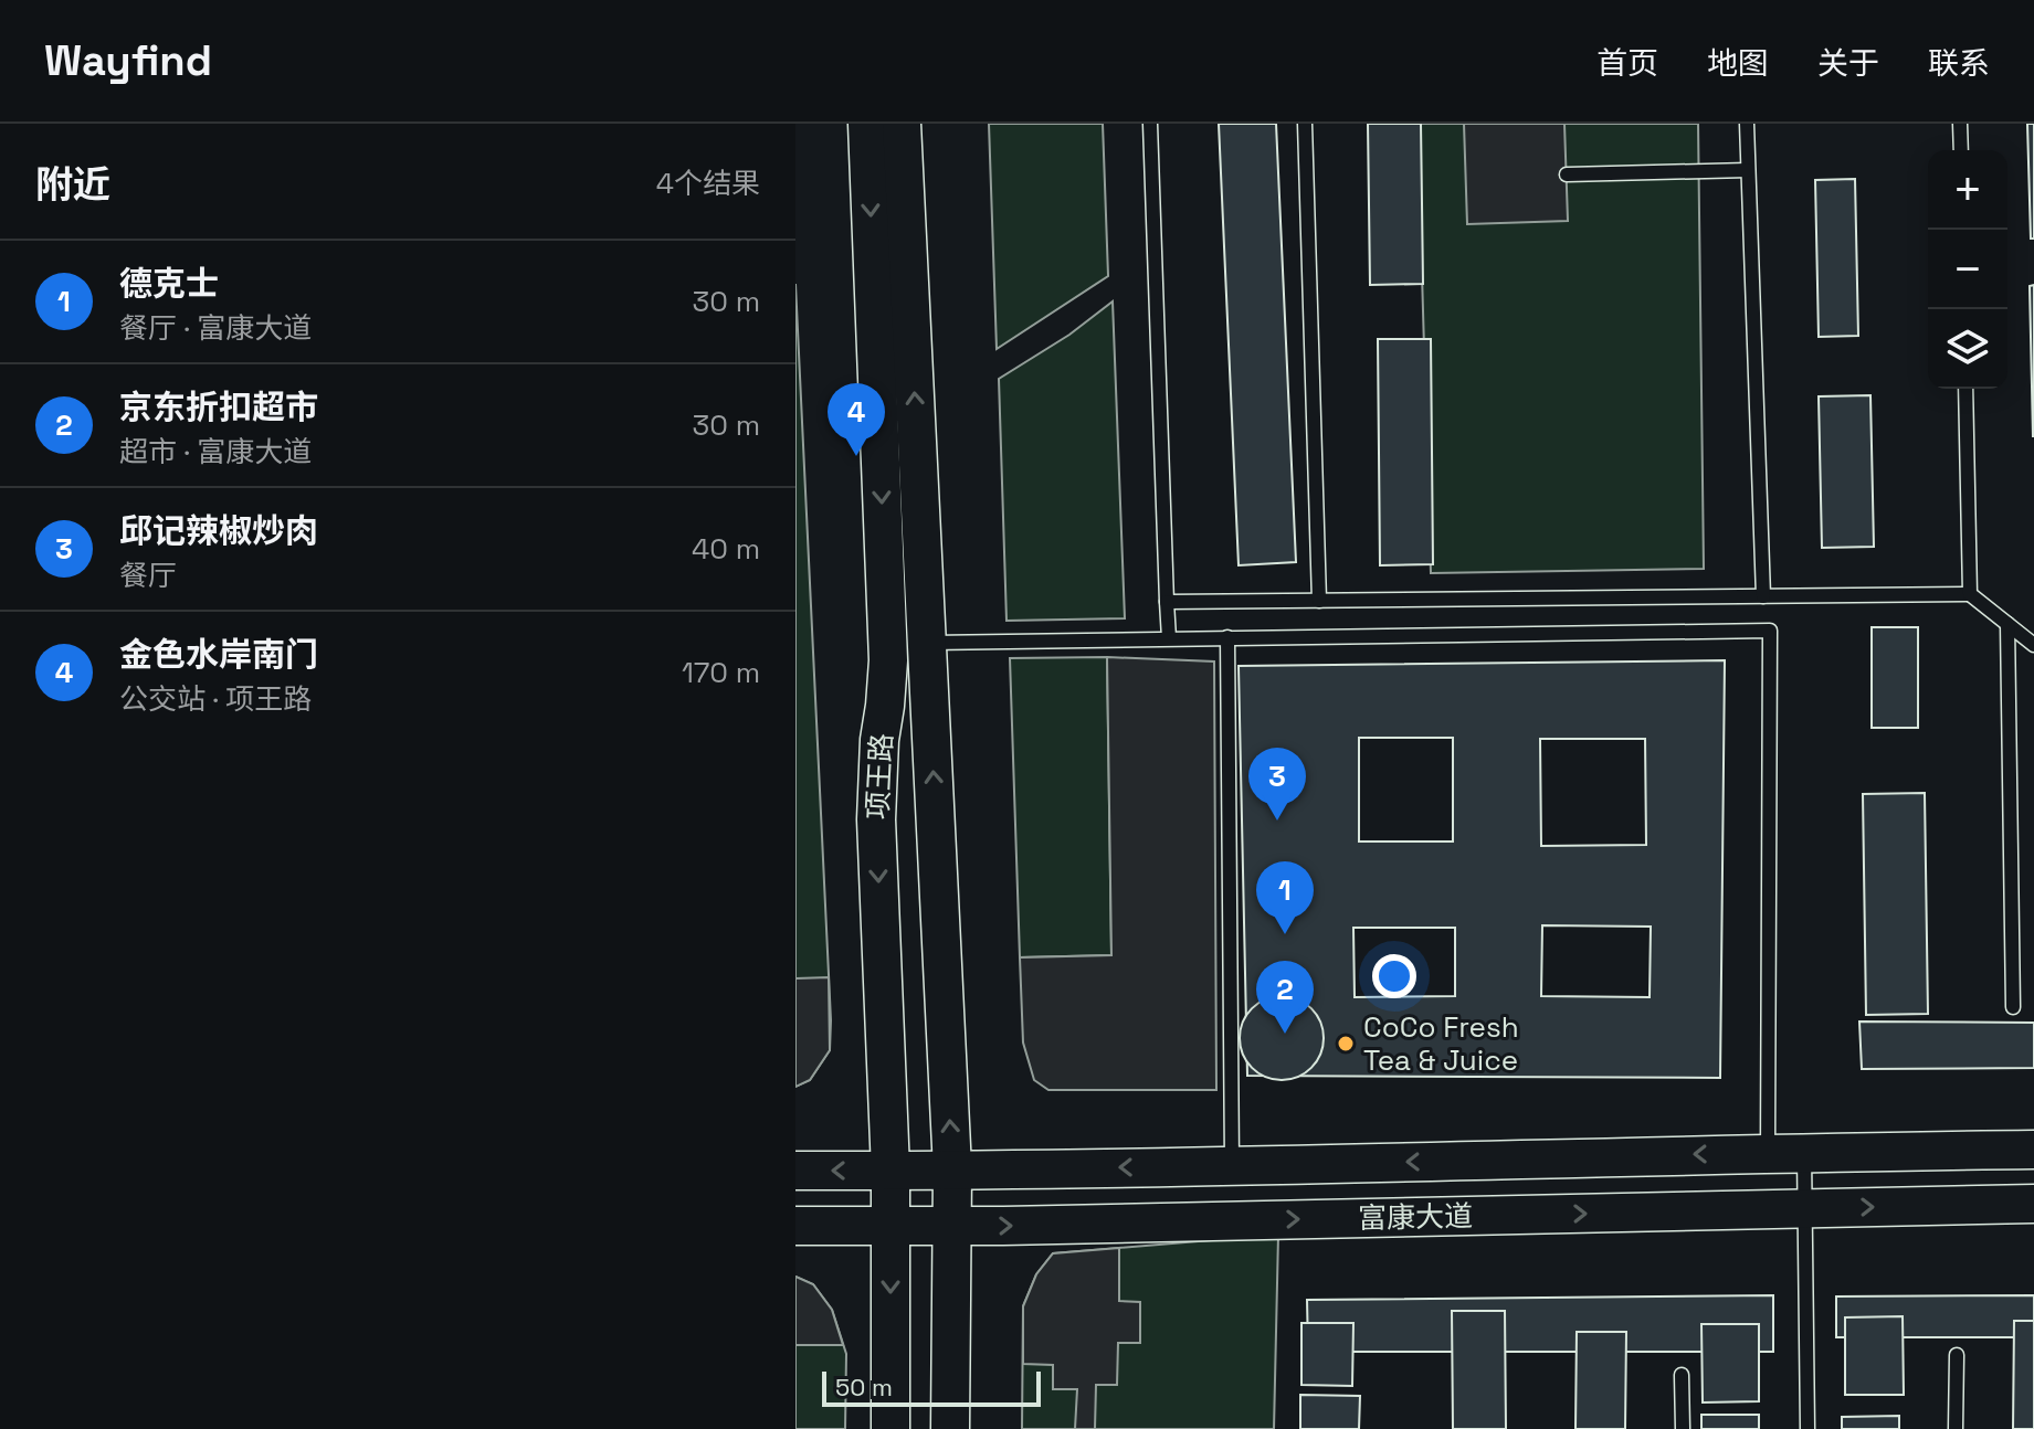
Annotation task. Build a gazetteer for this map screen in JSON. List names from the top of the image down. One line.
{"streets":{"main road":["项王路","富康大道"]},"crossings":[["项王路","富康大道"]],"places":["CoCo Fresh Tea & Juice"],"scale_bar":"50 m","page":{"header":"Wayfind","nav":["首页","地图","关于","联系"],"heading":["附近","4个结果"],"map_buttons":["+","−"],"list":[{"mark":"1","name":"德克士","note":"餐厅 · 富康大道","value":"30 m"},{"mark":"2","name":"京东折扣超市","note":"超市 · 富康大道","value":"30 m"},{"mark":"3","name":"邱记辣椒炒肉","note":"餐厅","value":"40 m"},{"mark":"4","name":"金色水岸南门","note":"公交站 · 项王路","value":"170 m"}],"pins":["4","3","1","2"],"scale":"50 m"}}
